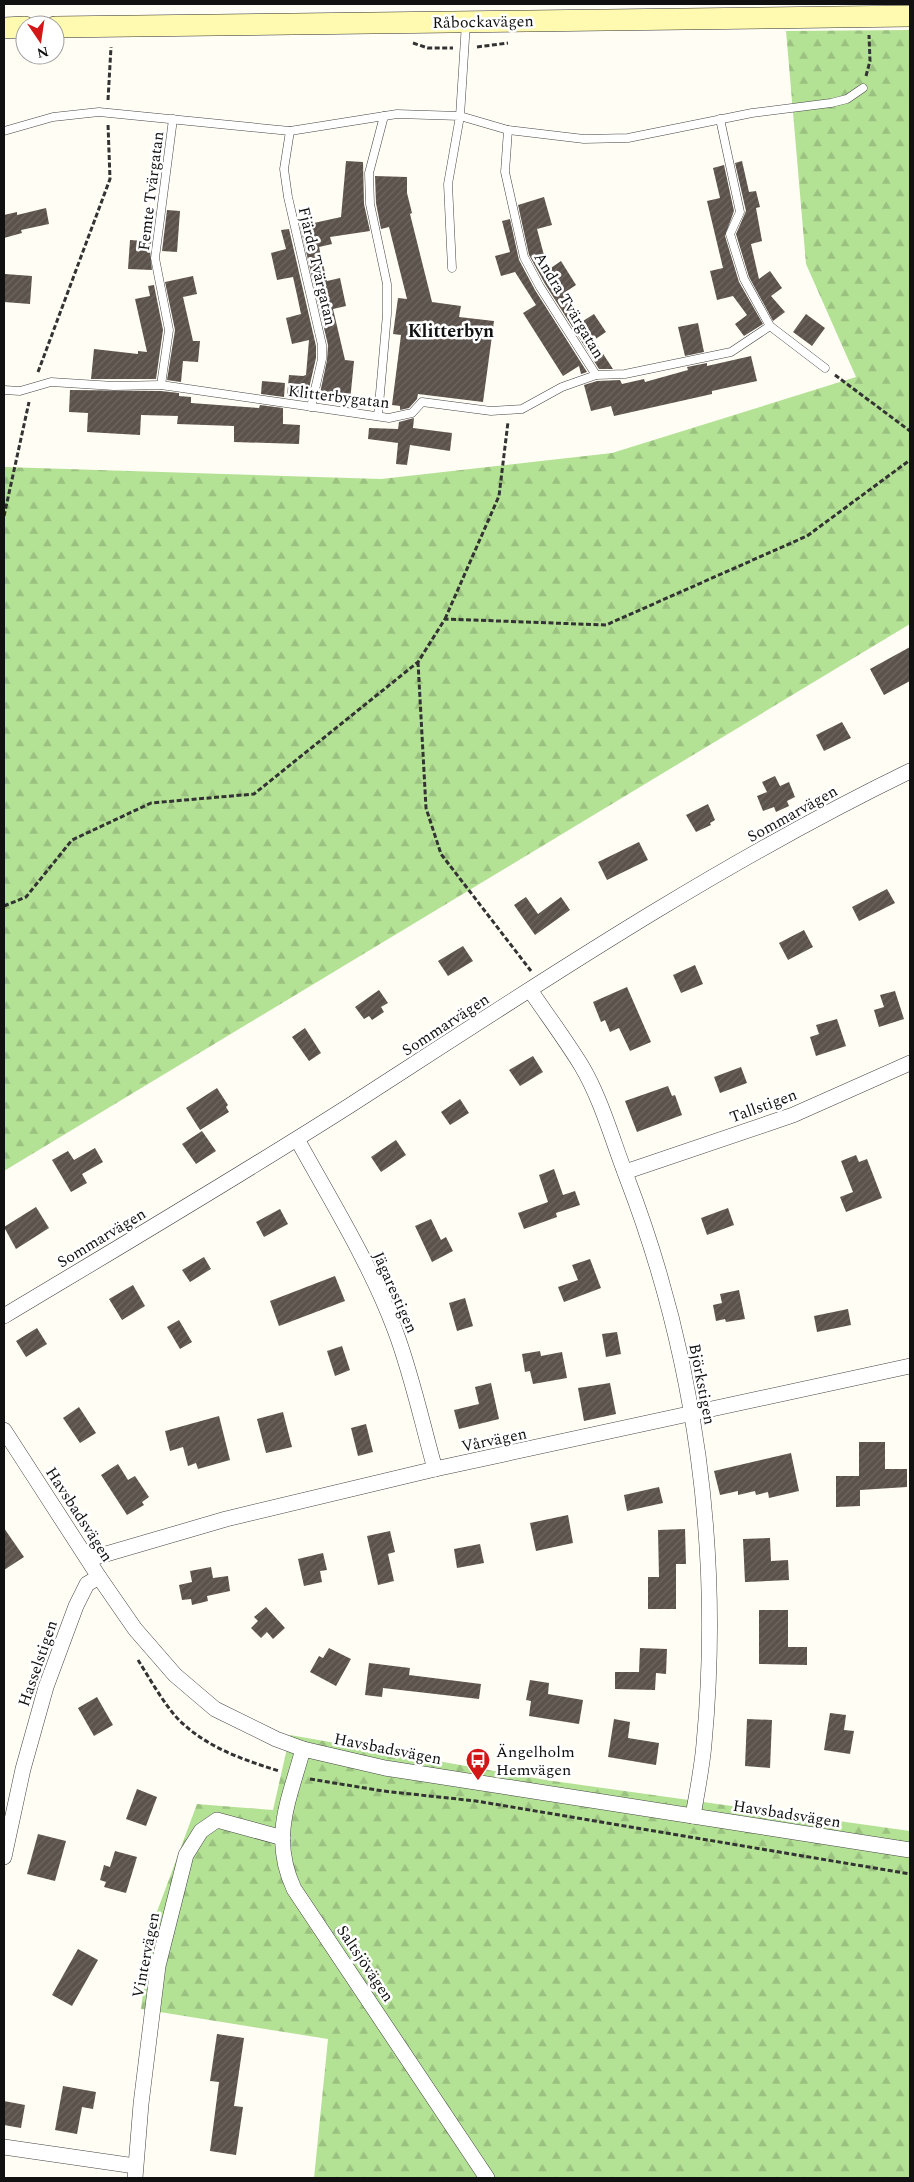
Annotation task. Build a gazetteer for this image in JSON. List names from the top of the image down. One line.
{"streets":{"street":["Råbockavägen","Sommarvägen","Tallstigen","Jägarestigen","Björkstigen","Vårvägen","Havsbadsvägen","Hasselstigen","Vintervägen","Saltsjövägen"],"lane":["Femte Tvärgatan","Fjärde Tvärgatan","Andra Tvärgatan","Klitterbygatan"]},"crossings":[["Femte Tvärgatan","Klitterbygatan"],["Fjärde Tvärgatan","Klitterbygatan"],["Andra Tvärgatan","Klitterbygatan"],["Sommarvägen","Jägarestigen"],["Sommarvägen","Björkstigen"],["Tallstigen","Björkstigen"],["Jägarestigen","Vårvägen"],["Björkstigen","Vårvägen"],["Björkstigen","Havsbadsvägen"],["Vårvägen","Havsbadsvägen"],["Havsbadsvägen","Hasselstigen"],["Havsbadsvägen","Saltsjövägen"],["Vintervägen","Saltsjövägen"]],"districts":["Klitterbyn"],"places":{"bus stop":["Ängelholm Hemvägen"]},"north":"bottom"}
